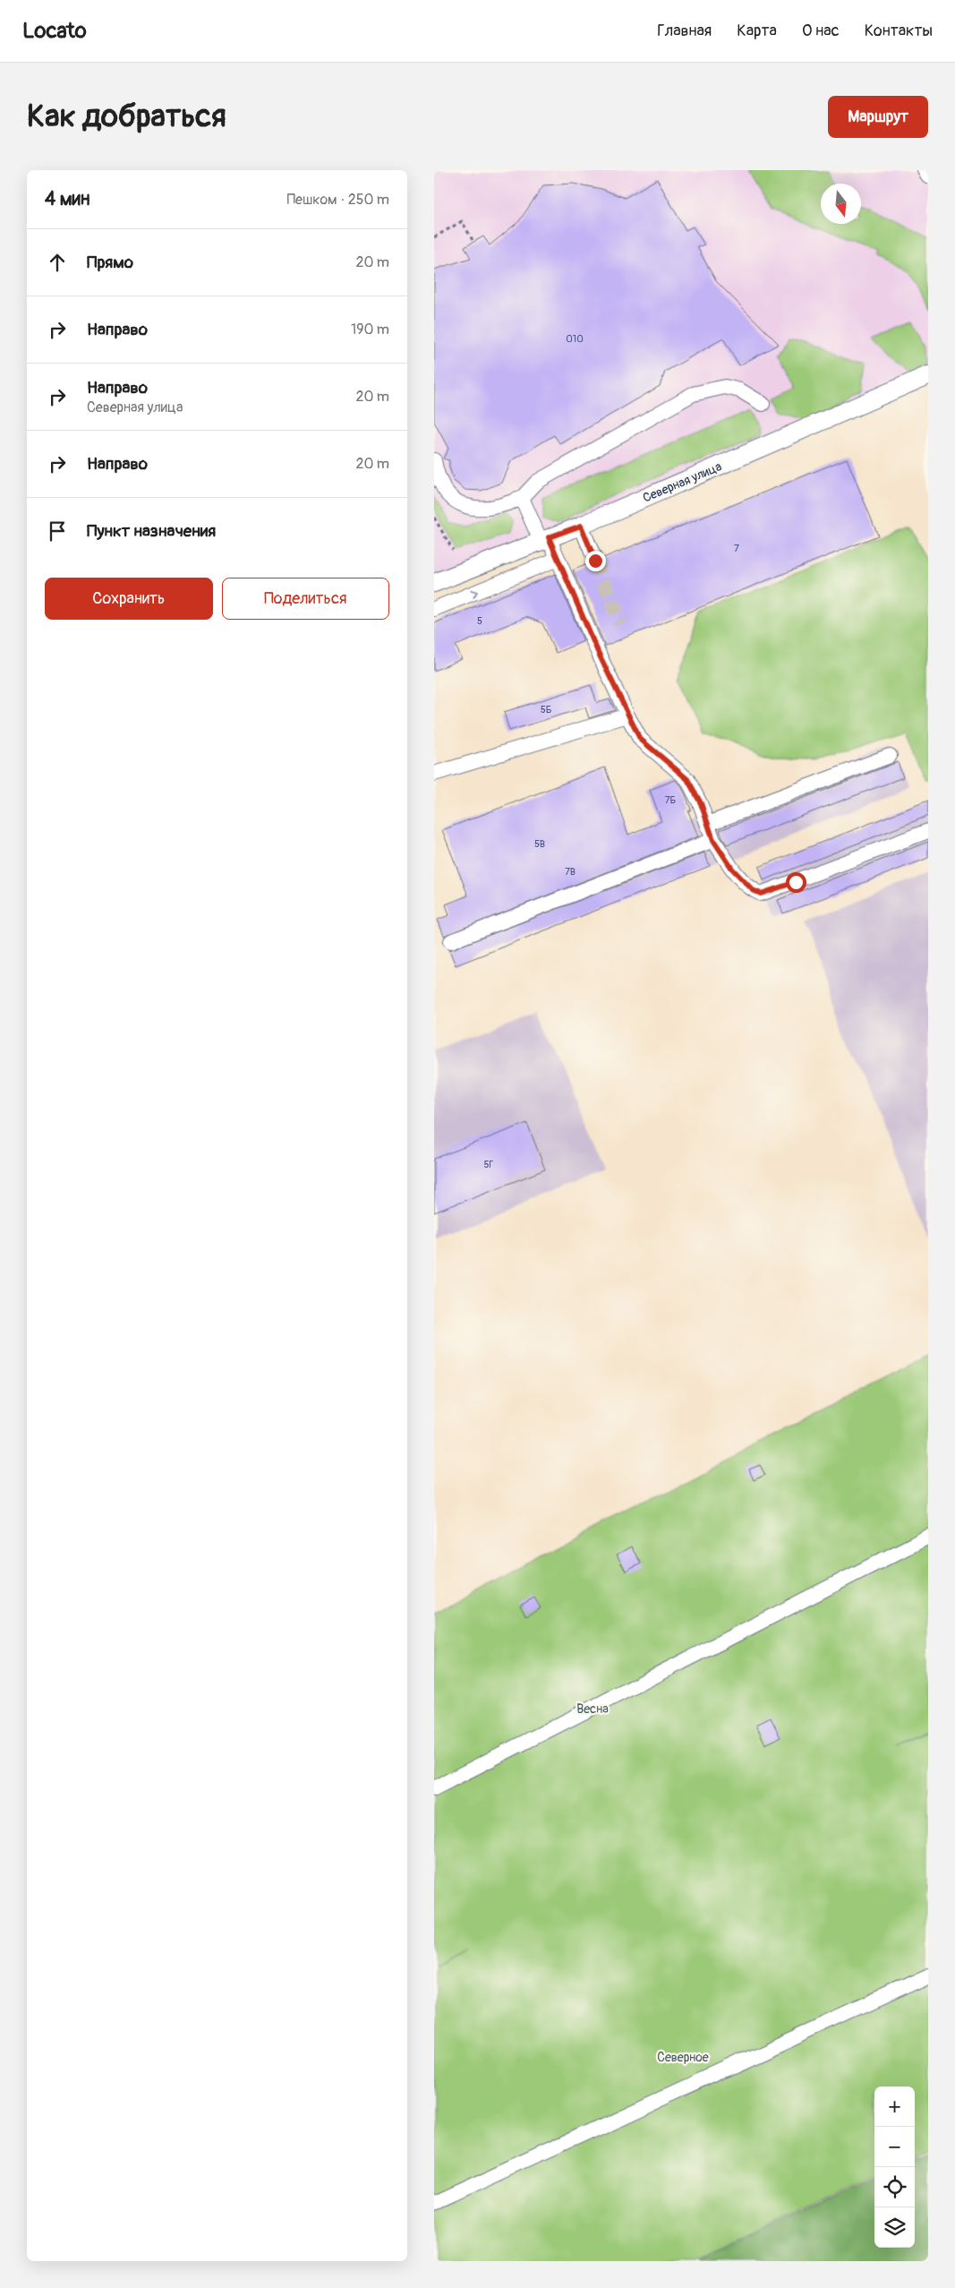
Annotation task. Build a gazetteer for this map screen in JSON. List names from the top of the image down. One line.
{"streets":{"main road":["Северная улица"]},"parks":["Весна","Северное"],"house_numbers":["010","7","5","5Б","7Б","5В","7В","5Г"],"north":"bottom","page":{"header":"Locato","nav":["Главная","Карта","О нас","Контакты"],"buttons":["Маршрут",["Сохранить","Поделиться"]],"title":"Как добраться","heading":["4 мин","Пешком · 250 m"],"list":[["Прямо","20 m"],["Направо","190 m"],["Направо","Северная улица","20 m"],["Направо","20 m"],"Пункт назначения"],"map_buttons":["+","−"]}}
